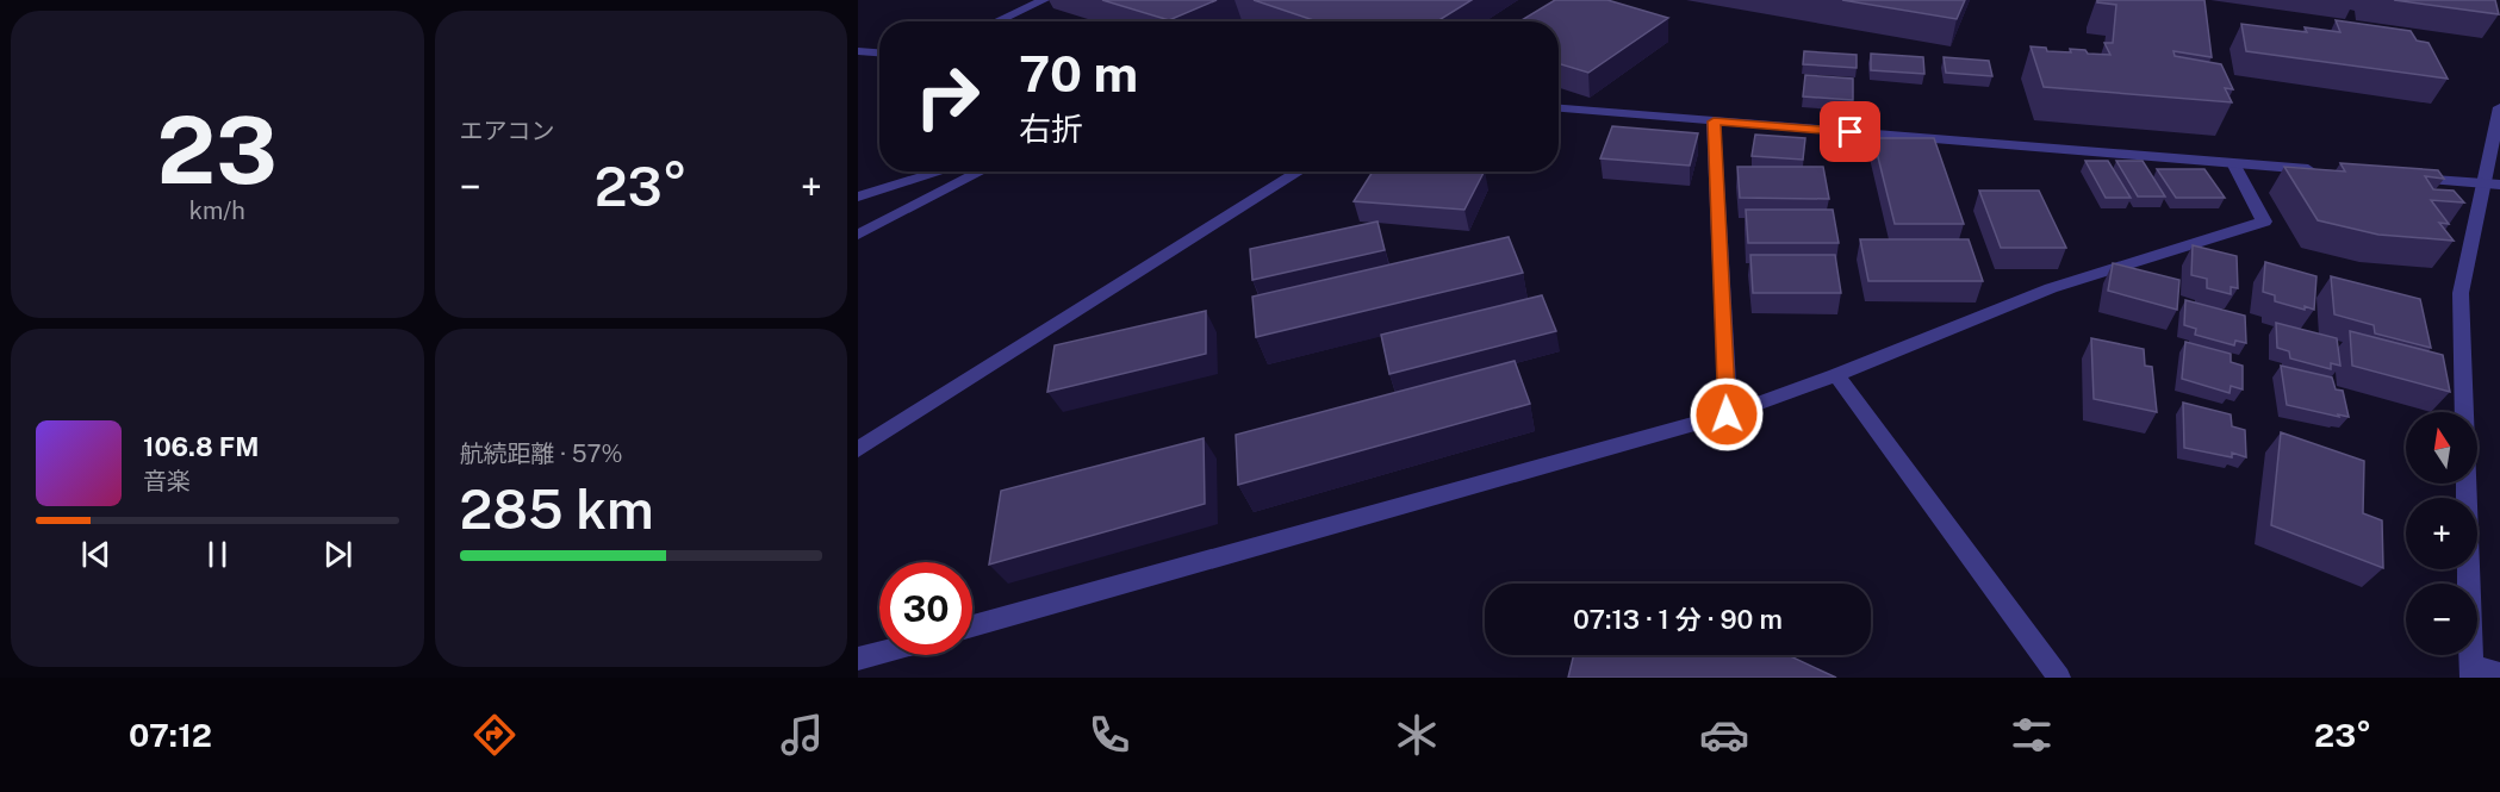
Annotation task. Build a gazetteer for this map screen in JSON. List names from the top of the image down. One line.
{"north":"top","page":{"tile":[["23","km/h"],"エアコン",["航続距離 · 57%","285 km"]],"turn":["70 m","右折"],"heat":["−","23°","+"],"map_buttons":["+","−"],"song":["106.8 FM","音楽"],"limit":"30","trip":"07:13 · 1 分 · 90 m","tabs":["07:12","23°"]}}
